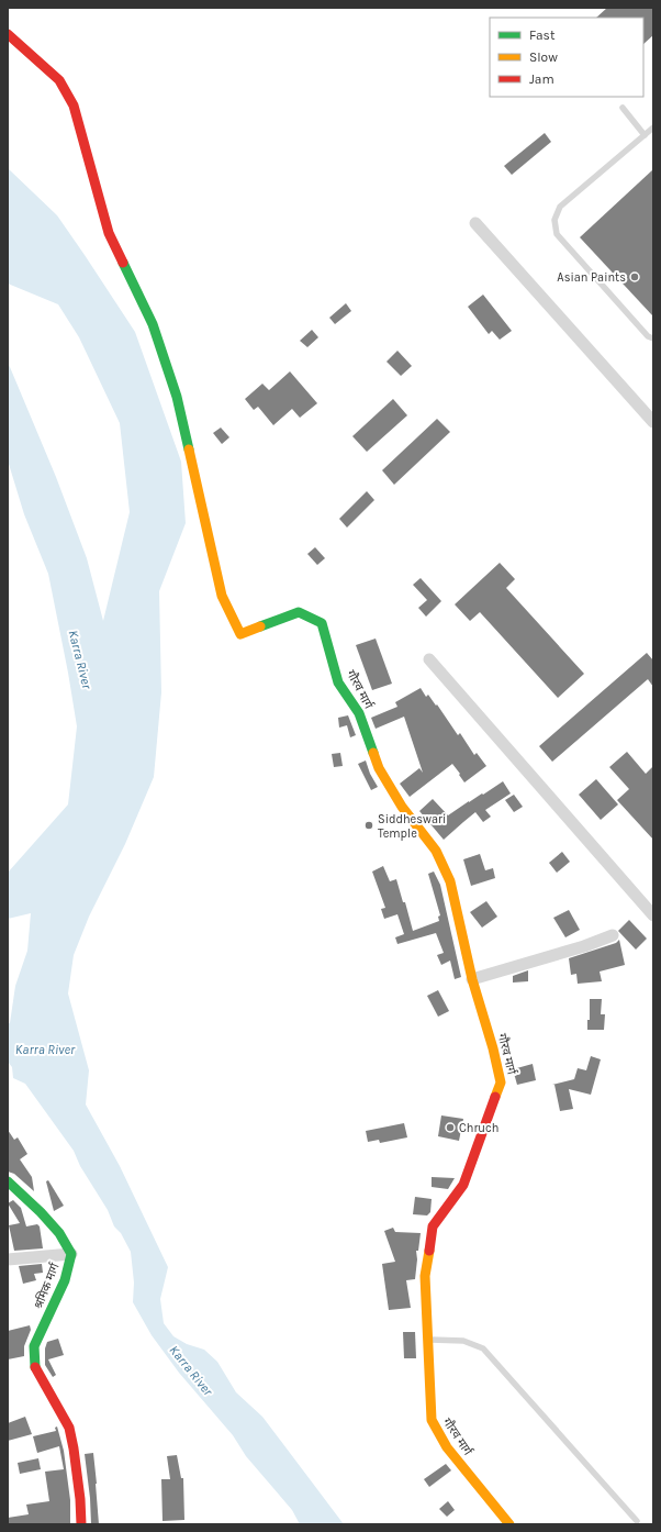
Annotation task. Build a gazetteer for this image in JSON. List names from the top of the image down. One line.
{"streets":{"street":["गौरव मार्ग","श्रमिक मार्ग"]},"water":["Karra River"],"places":["Asian Paints","Siddheswari Temple","Chruch"],"legend":["Fast","Slow","Jam"]}
